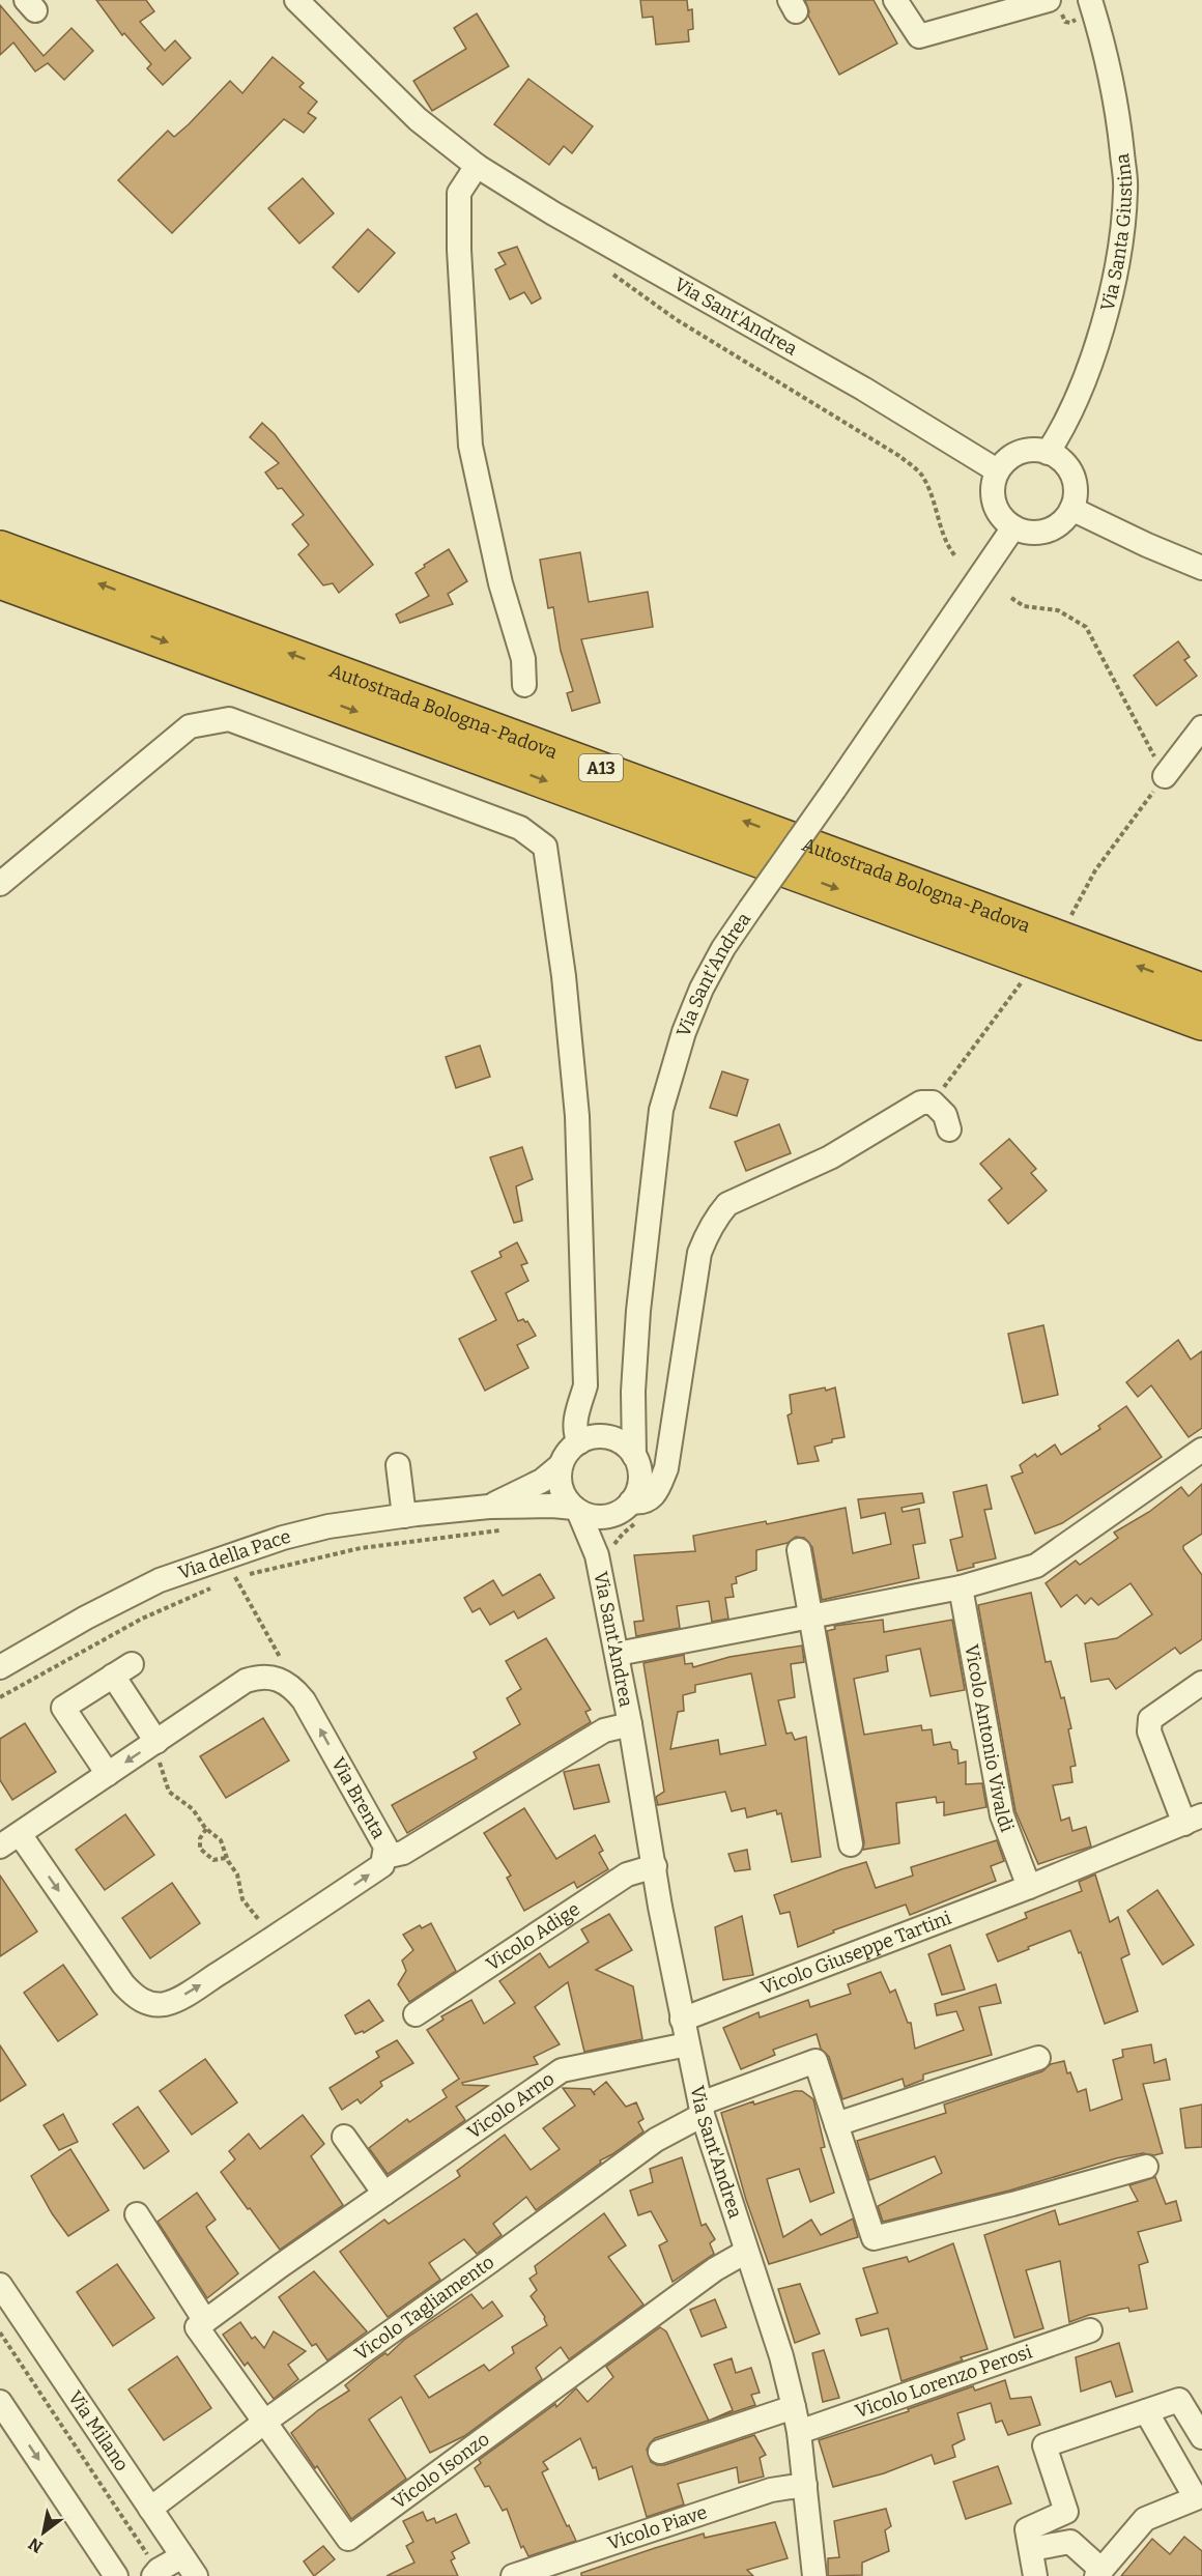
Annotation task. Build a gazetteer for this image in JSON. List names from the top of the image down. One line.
{"streets":{"highway":["Autostrada Bologna-Padova","A13"],"street":["Via Santa Giustina","Via Sant'Andrea","Via della Pace","Vicolo Antonio Vivaldi","Via Brenta","Vicolo Adige","Vicolo Giuseppe Tartini","Vicolo Arno","Vicolo Tagliamento","Vicolo Lorenzo Perosi","Via Milano","Vicolo Isonzo","Vicolo Piave"]},"crossings":[["Via Santa Giustina","Via Sant'Andrea"],["Via Sant'Andrea","Via della Pace"],["Via Sant'Andrea","Via Brenta"],["Via Sant'Andrea","Vicolo Adige"],["Via Sant'Andrea","Vicolo Giuseppe Tartini"],["Via Sant'Andrea","Vicolo Arno"],["Via Sant'Andrea","Vicolo Tagliamento"],["Via Sant'Andrea","Vicolo Lorenzo Perosi"],["Via Sant'Andrea","Vicolo Isonzo"],["Via Sant'Andrea","Vicolo Piave"],["Vicolo Antonio Vivaldi","Vicolo Giuseppe Tartini"],["Vicolo Arno","Vicolo Isonzo"],["Vicolo Tagliamento","Via Milano"],["Vicolo Tagliamento","Vicolo Isonzo"]],"north":"bottom left"}
